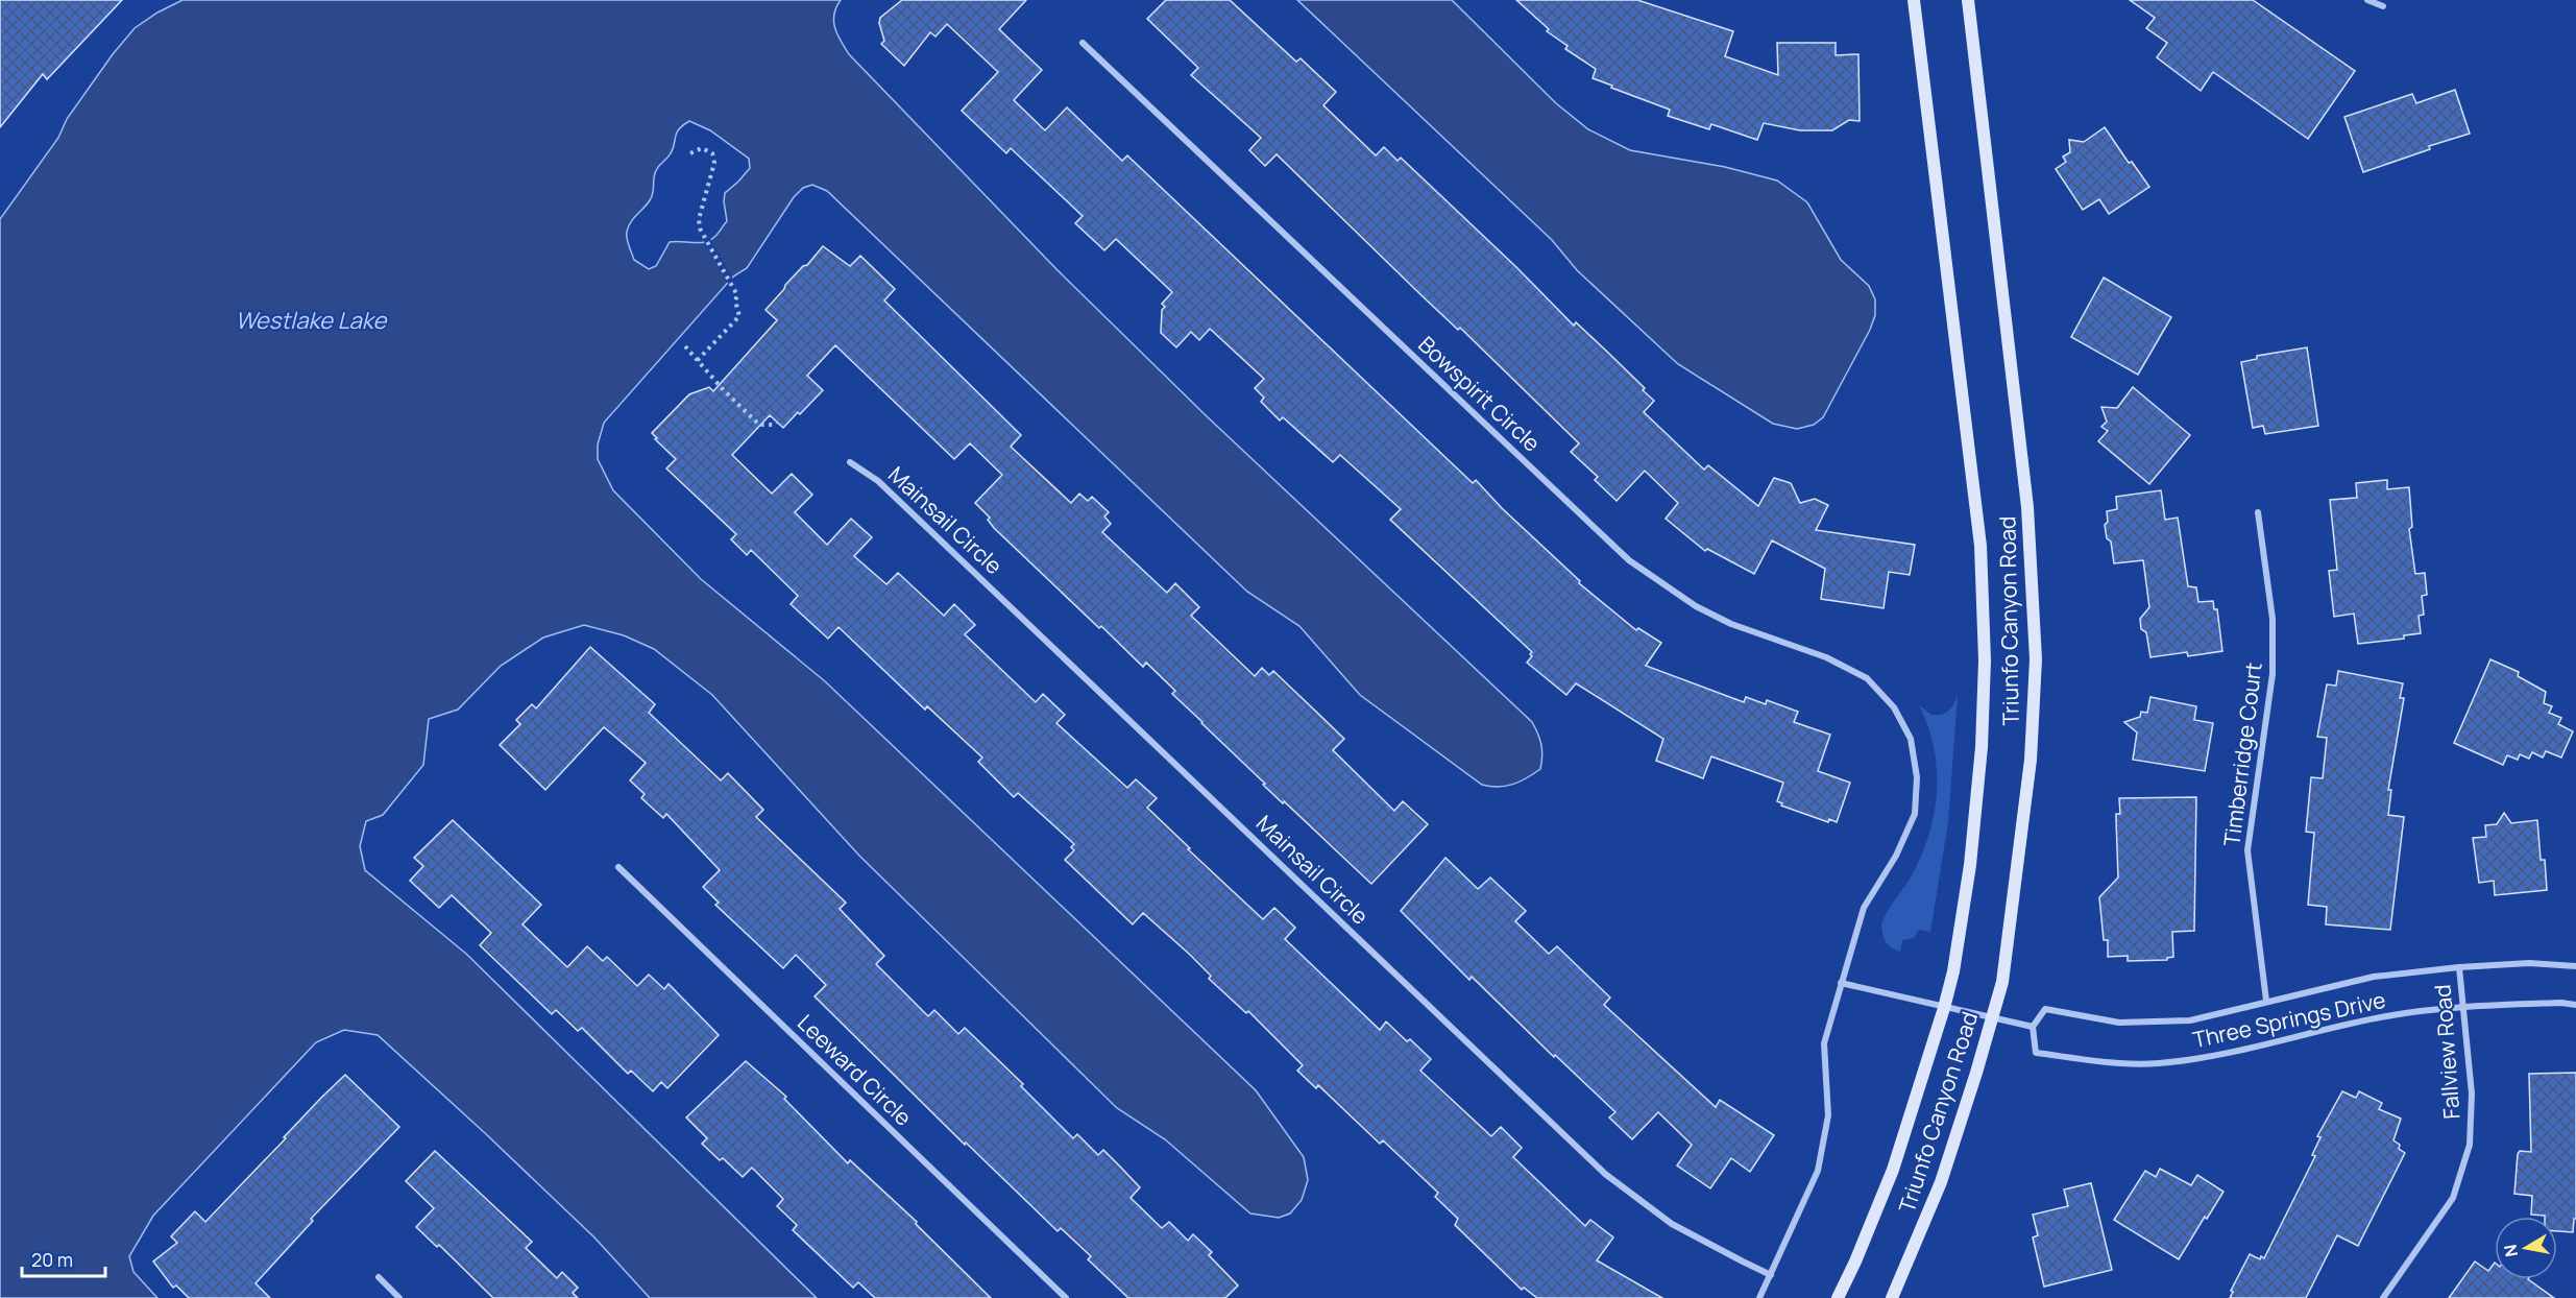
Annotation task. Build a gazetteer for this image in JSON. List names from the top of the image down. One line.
{"streets":{"street":["Bowspirit Circle","Mainsail Circle","Triunfo Canyon Road","Timberridge Court","Three Springs Drive","Fallview Road","Leeward Circle"]},"crossings":[["Bowspirit Circle","Triunfo Canyon Road"],["Timberridge Court","Three Springs Drive"],["Three Springs Drive","Fallview Road"]],"water":["Westlake Lake"],"scale_bar":"20 m","north":"left"}
